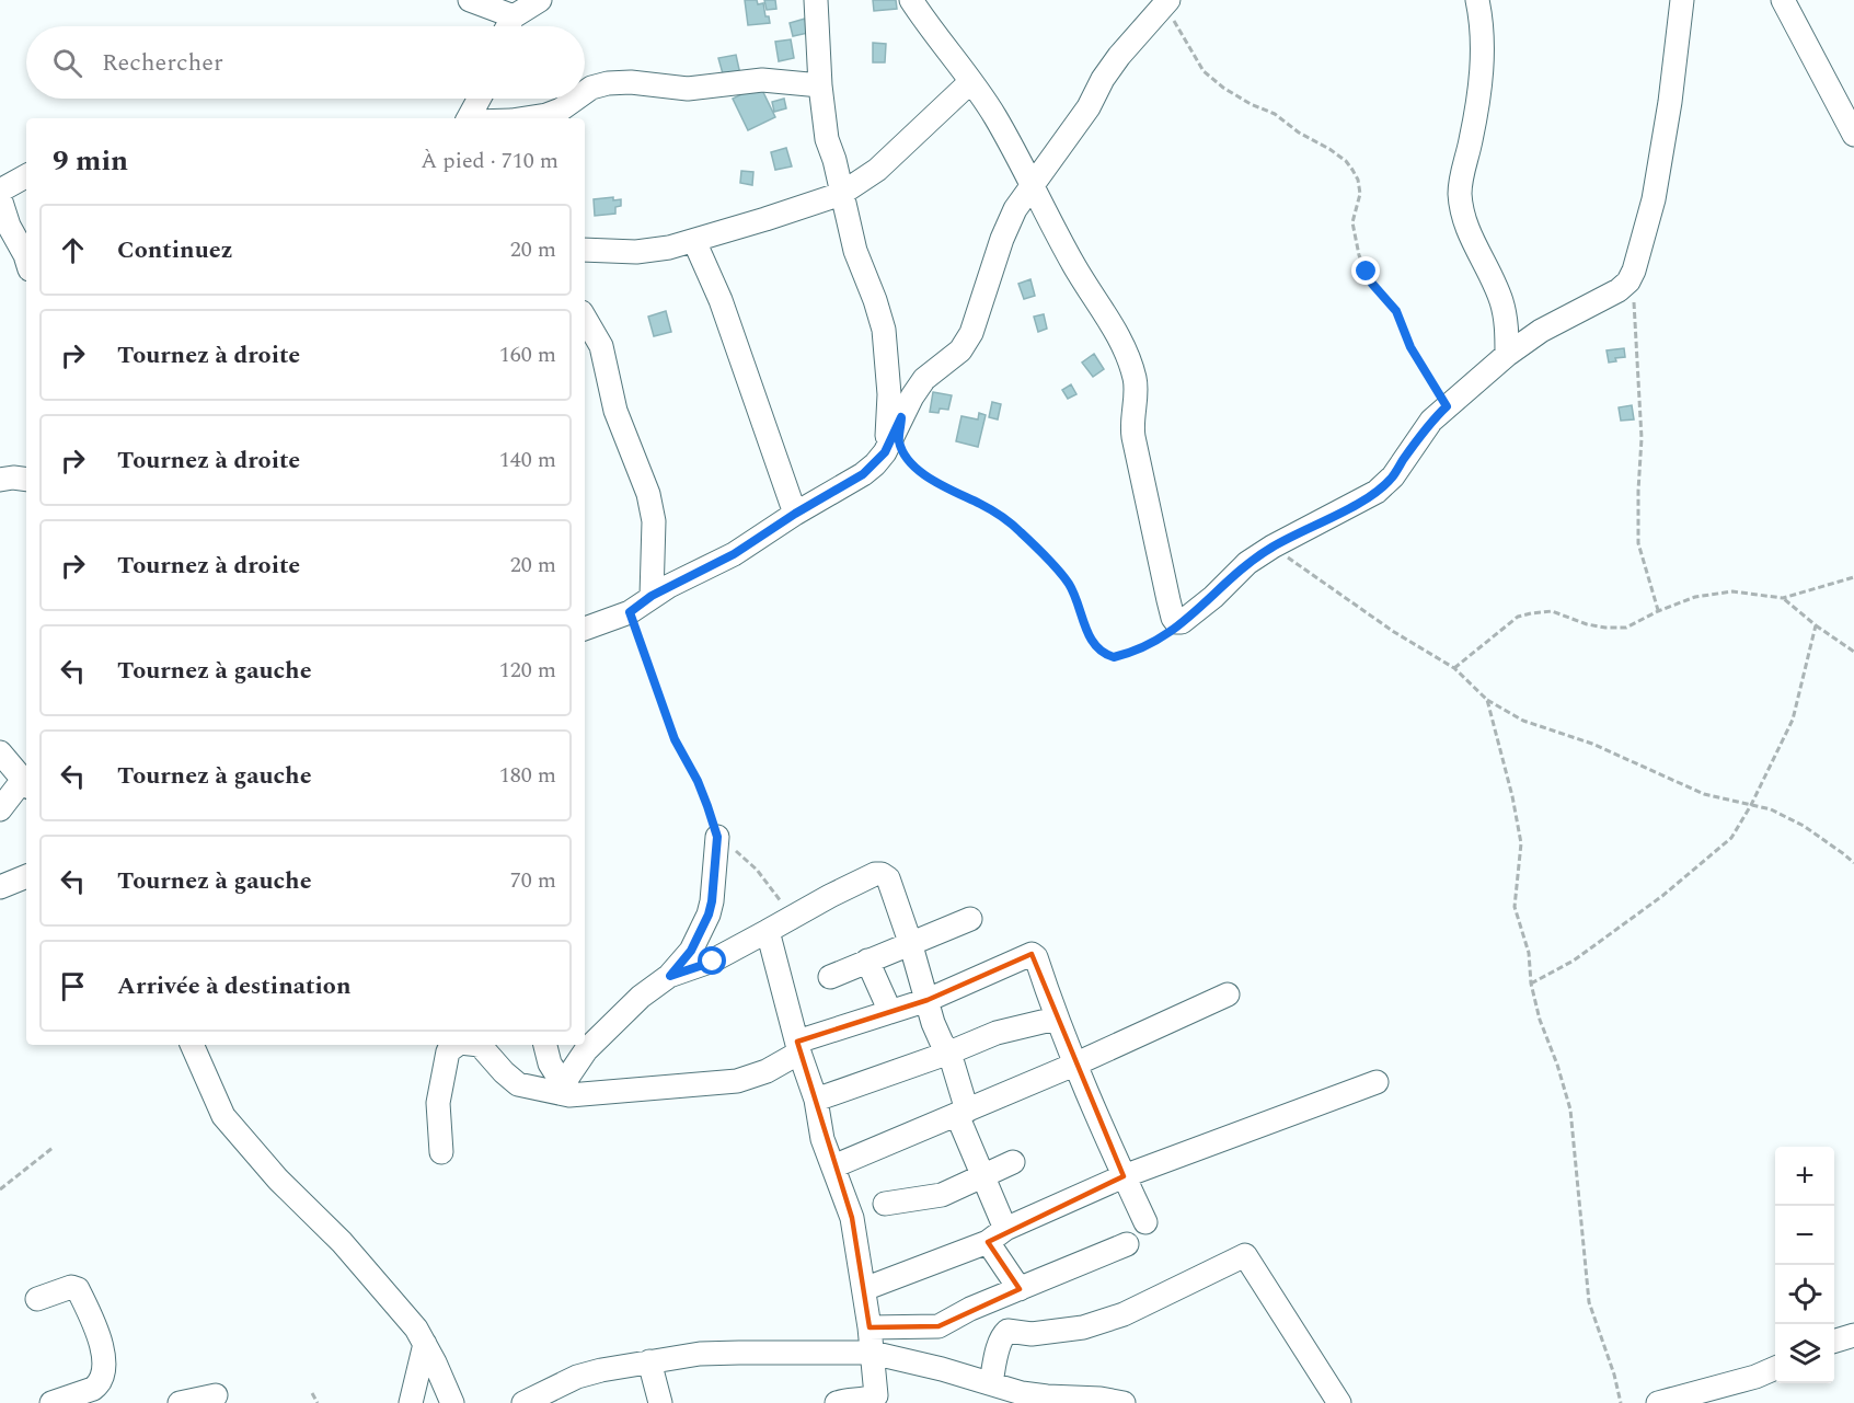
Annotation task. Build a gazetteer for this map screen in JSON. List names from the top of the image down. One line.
{"page":{"search":"Rechercher","heading":["9 min","À pied · 710 m"],"list":[["Continuez","20 m"],["Tournez à droite","160 m"],["Tournez à droite","140 m"],["Tournez à droite","20 m"],["Tournez à gauche","120 m"],["Tournez à gauche","180 m"],["Tournez à gauche","70 m"],"Arrivée à destination"],"map_buttons":["+","−"]}}
